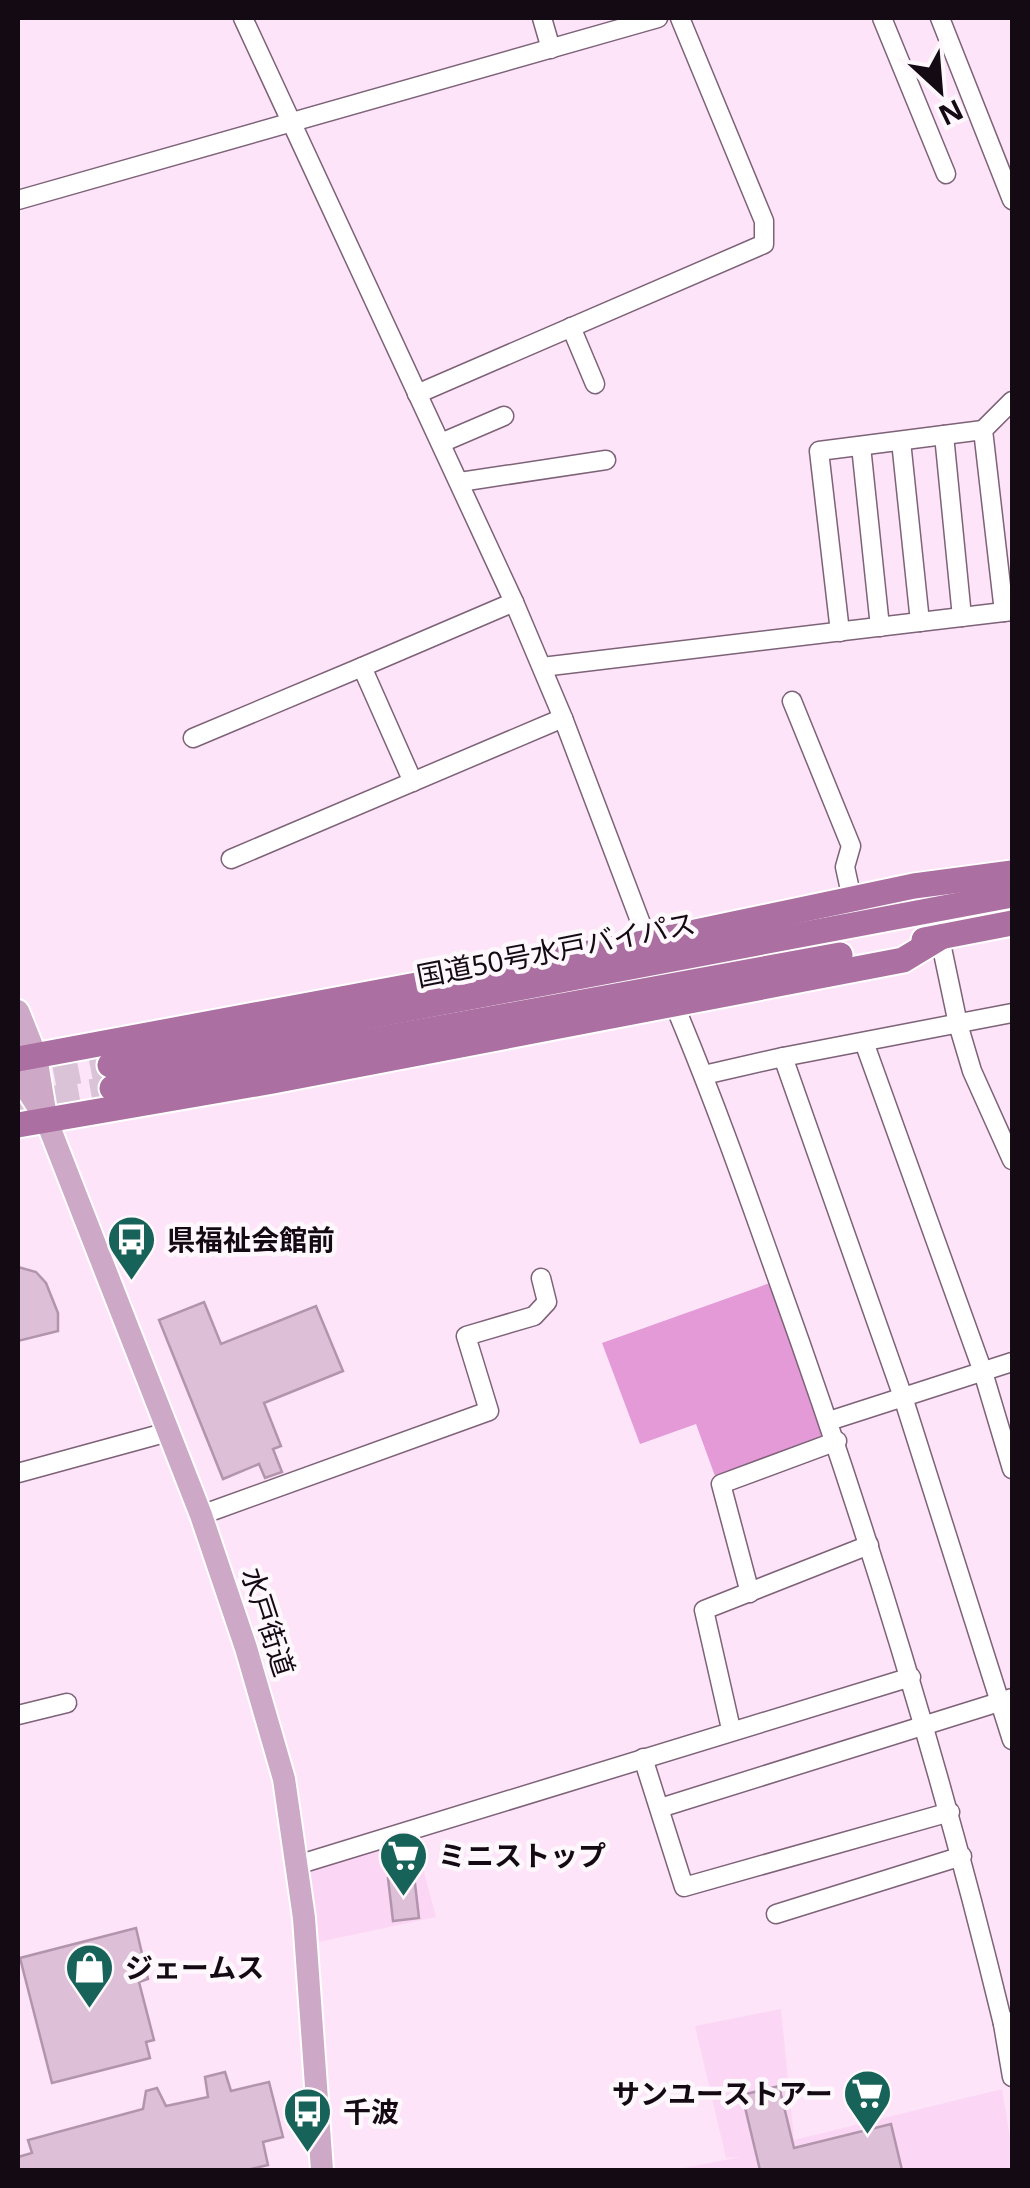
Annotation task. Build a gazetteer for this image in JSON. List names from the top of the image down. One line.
{"streets":{"highway":["国道50号水戸バイパス"],"main road":["水戸街道"]},"places":{"bus stop":["県福祉会館前","千波"],"supermarket":["ミニストップ","サンユーストアー"],"shop":["ジェームス"]},"north":"bottom right"}
